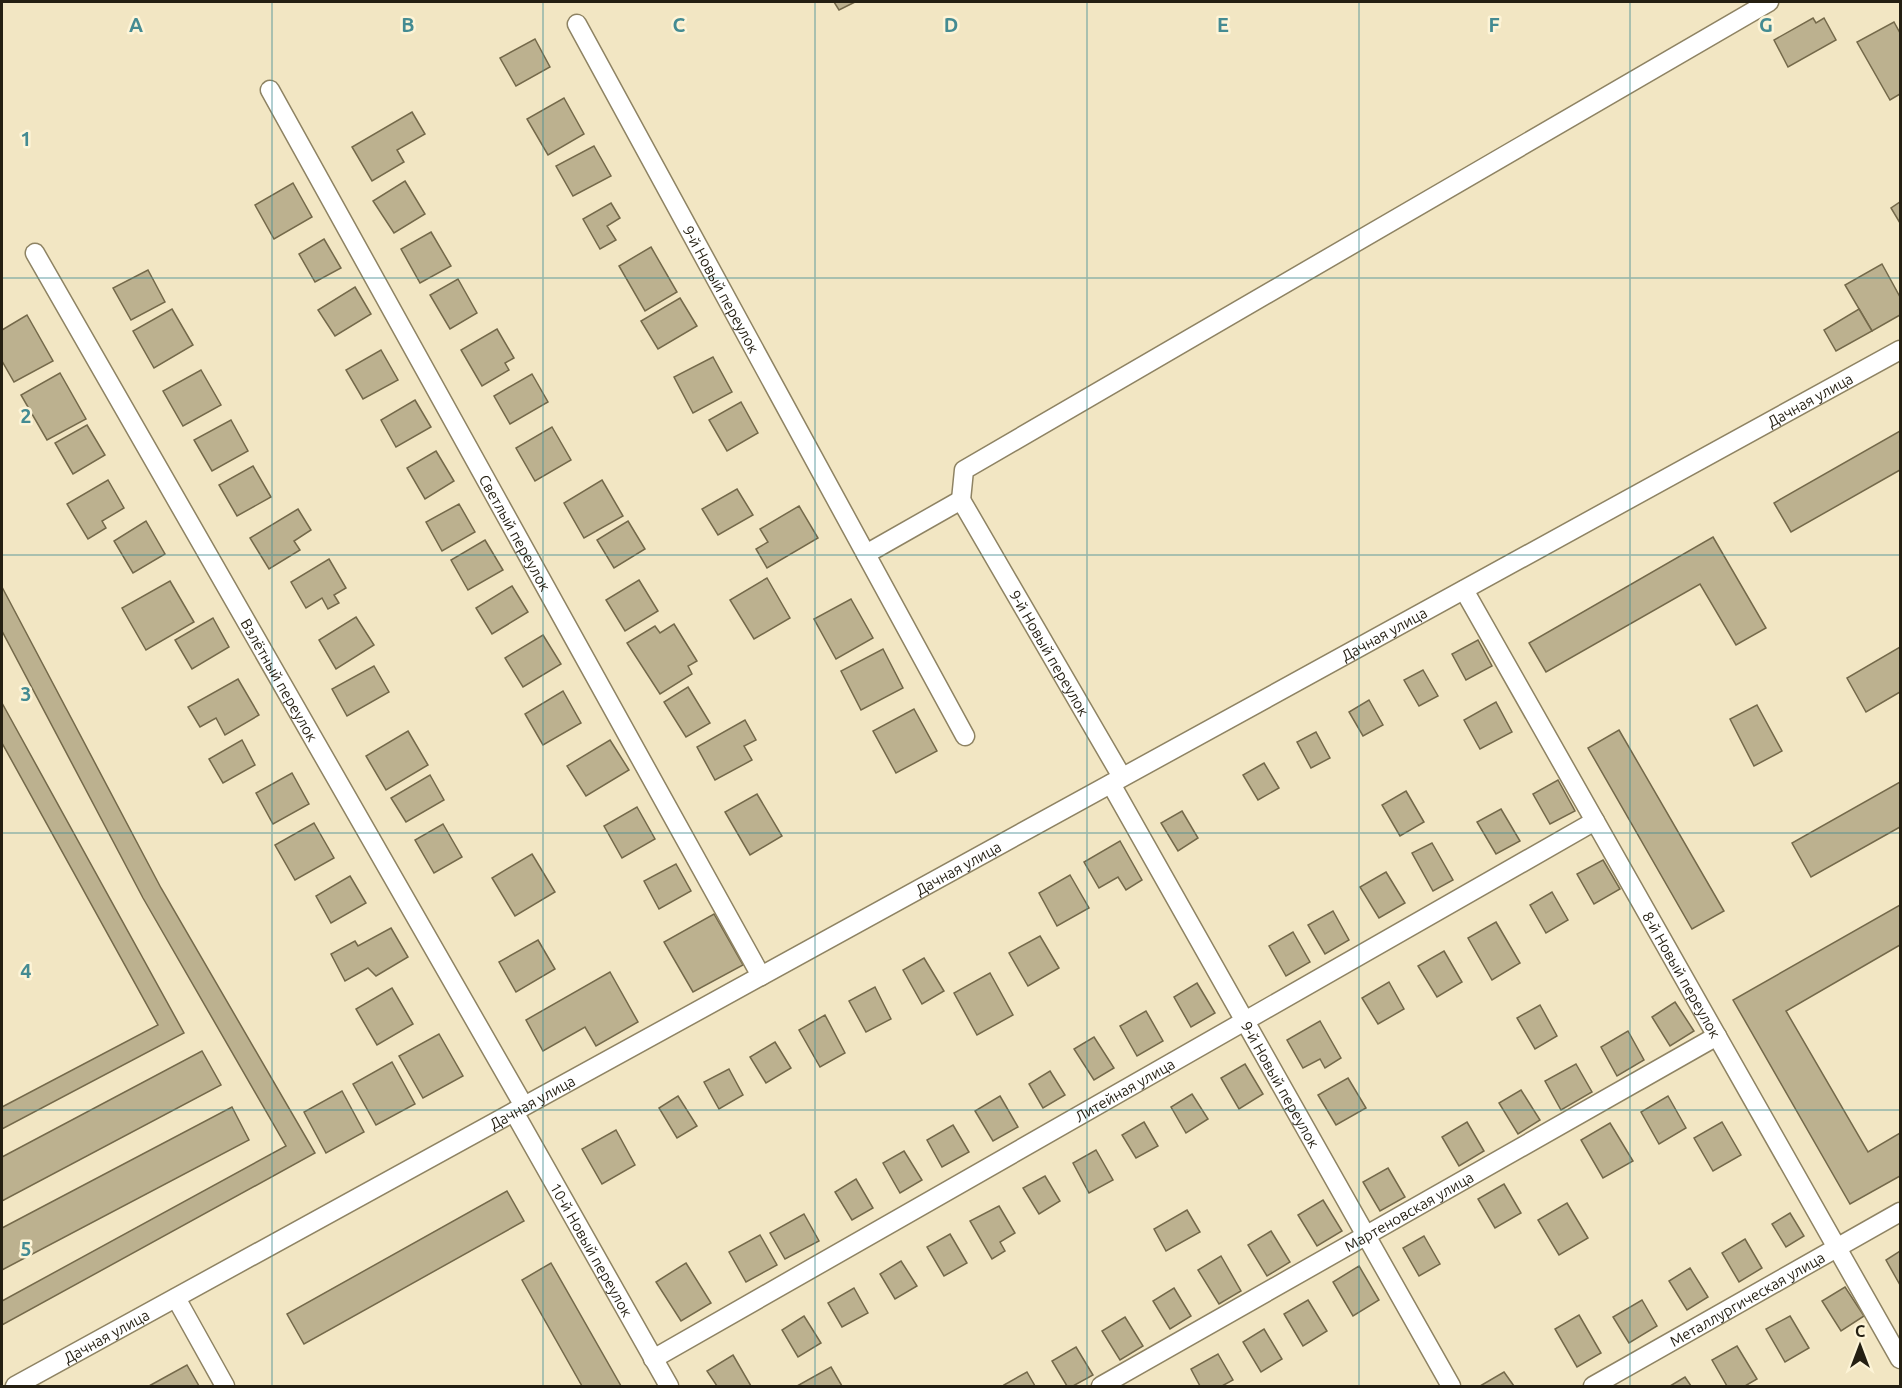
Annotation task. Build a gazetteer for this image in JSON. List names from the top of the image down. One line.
{"streets":{"street":["9-й Новый переулок","Дачная улица","Светлый переулок","Взлётный переулок","8-й Новый переулок","Литейная улица","Мартеновская улица","10-й Новый переулок","Металлургическая улица"]},"crossings":[["9-й Новый переулок","Дачная улица"],["9-й Новый переулок","Литейная улица"],["9-й Новый переулок","Мартеновская улица"],["Дачная улица","Светлый переулок"],["Дачная улица","Взлётный переулок"],["Дачная улица","8-й Новый переулок"],["Дачная улица","10-й Новый переулок"],["Взлётный переулок","10-й Новый переулок"],["8-й Новый переулок","Литейная улица"],["8-й Новый переулок","Мартеновская улица"],["8-й Новый переулок","Металлургическая улица"],["Литейная улица","10-й Новый переулок"]],"north":"top","grid":{"columns":["A","B","C","D","E","F","G"],"rows":["1","2","3","4","5"]}}
